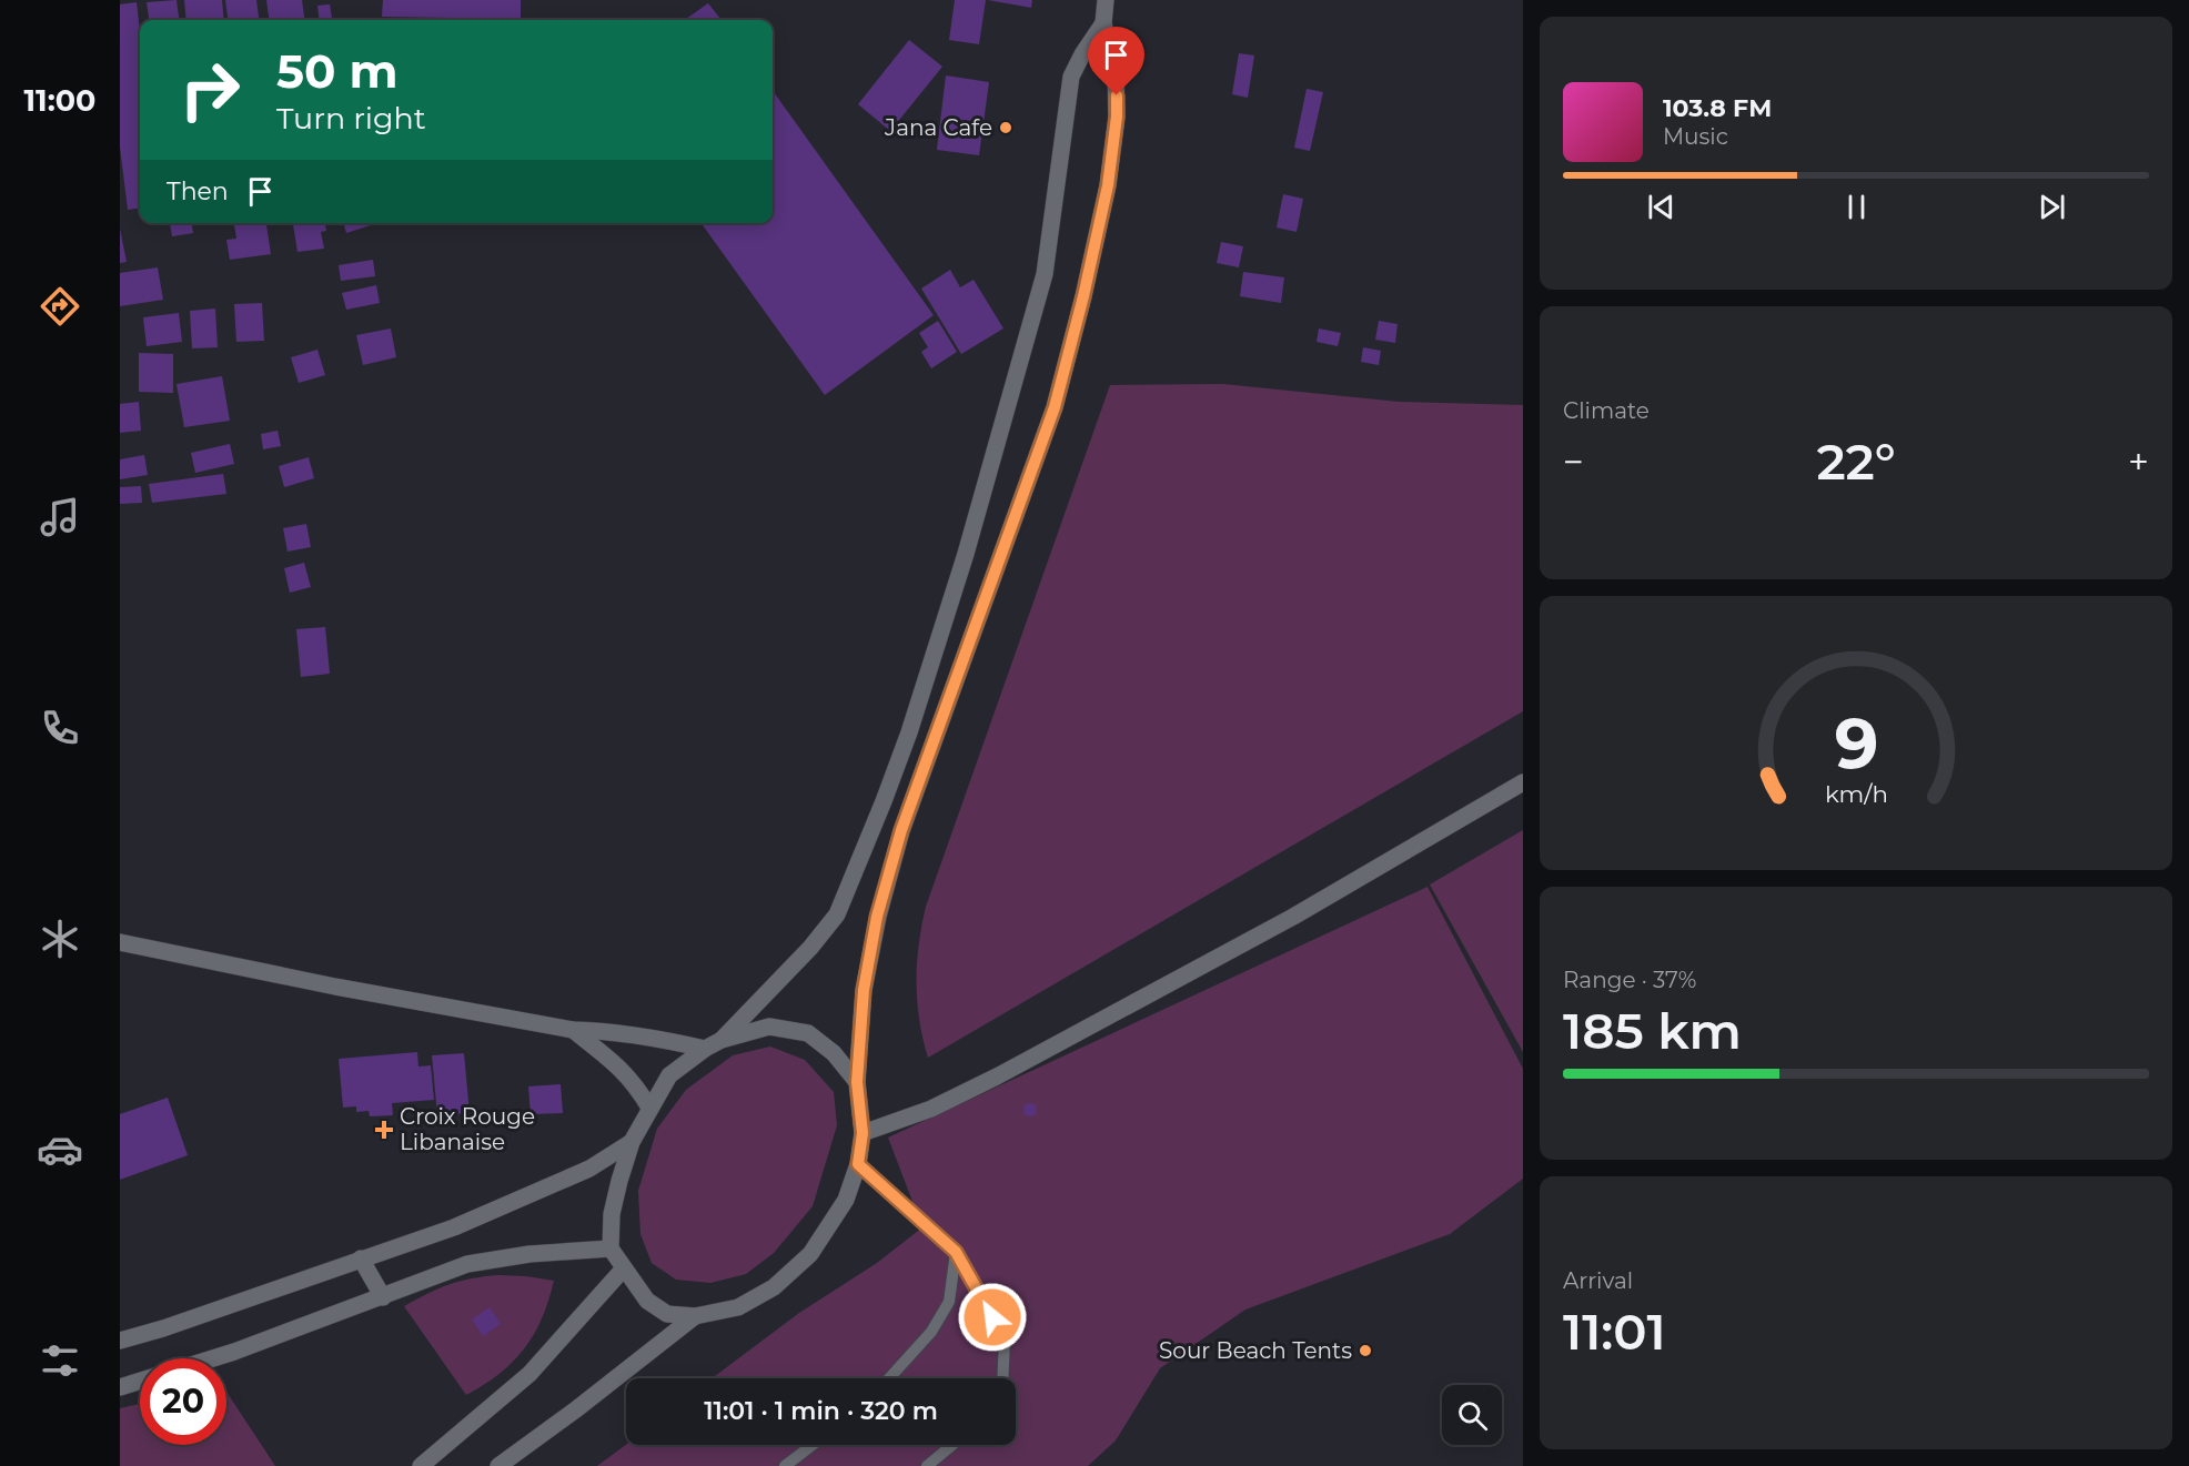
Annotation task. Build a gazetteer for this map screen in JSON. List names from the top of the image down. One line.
{"places":{"other":["Jana Cafe","Sour Beach Tents"],"health":["Croix Rouge Libanaise"]},"page":{"tabs":"11:00","turn":["50 m","Turn right"],"song":["103.8 FM","Music"],"then":"Then","tile":["Climate",["Range · 37%","185 km"],["Arrival","11:01"]],"heat":["−","22°","+"],"limit":"20","trip":"11:01 · 1 min · 320 m","gauge":["9","km/h"]}}
